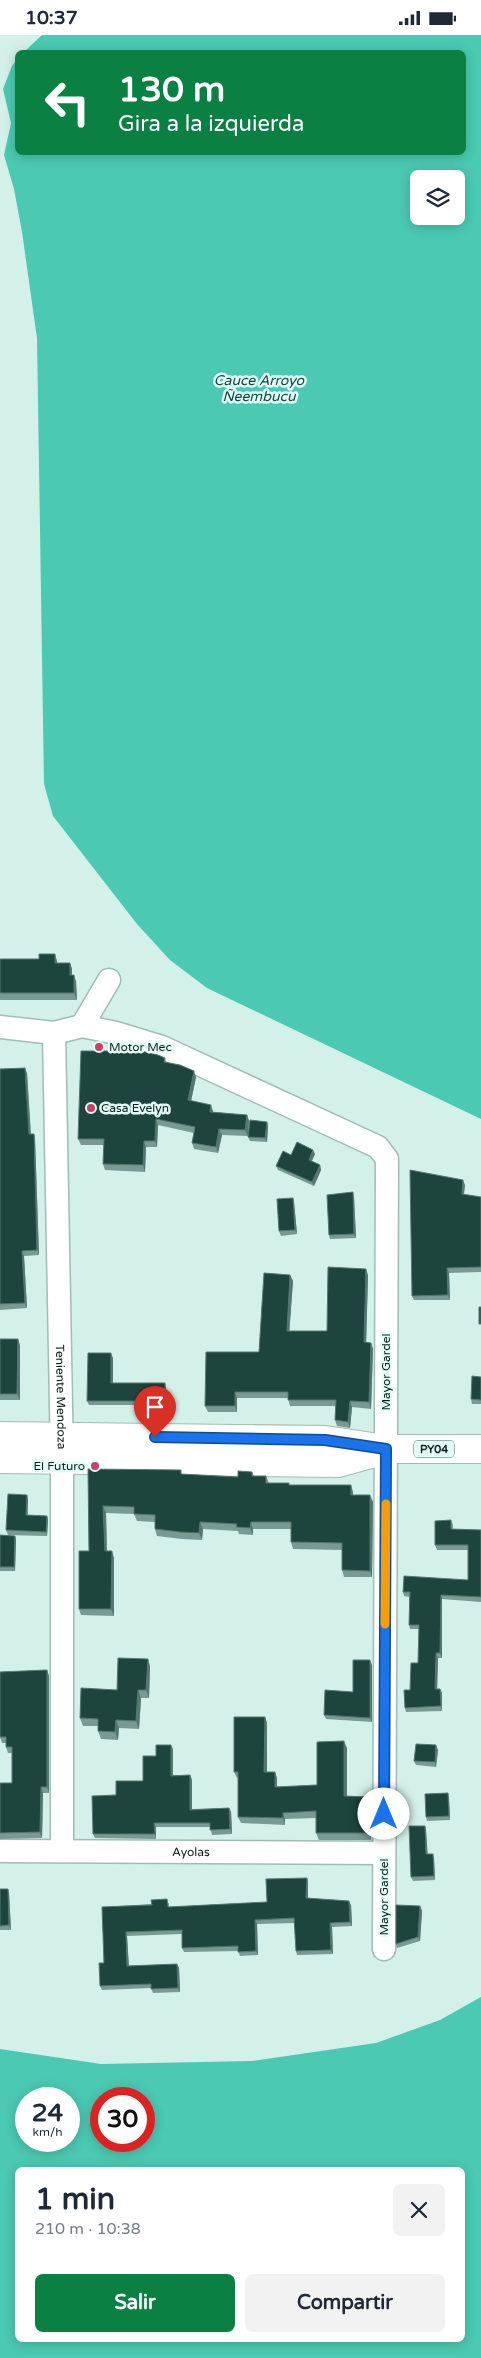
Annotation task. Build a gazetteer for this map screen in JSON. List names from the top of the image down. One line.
{"streets":{"main road":["PY04"],"street":["Mayor Gardel","Teniente Mendoza","Ayolas"]},"crossings":[["Mayor Gardel","Teniente Mendoza"],["Mayor Gardel","PY04"],["Mayor Gardel","Ayolas"],["Teniente Mendoza","PY04"],["Teniente Mendoza","Ayolas"]],"water":["Cauce Arroyo Ñeembucu"],"places":["Motor Mec","Casa Evelyn","El Futuro"],"page":{"status":"10:37","turn":["130 m","Gira a la izquierda"],"speed":"24 km/h","limit":"30","heading":["1 min","210 m · 10:38"],"buttons":["Salir","Compartir"]}}
